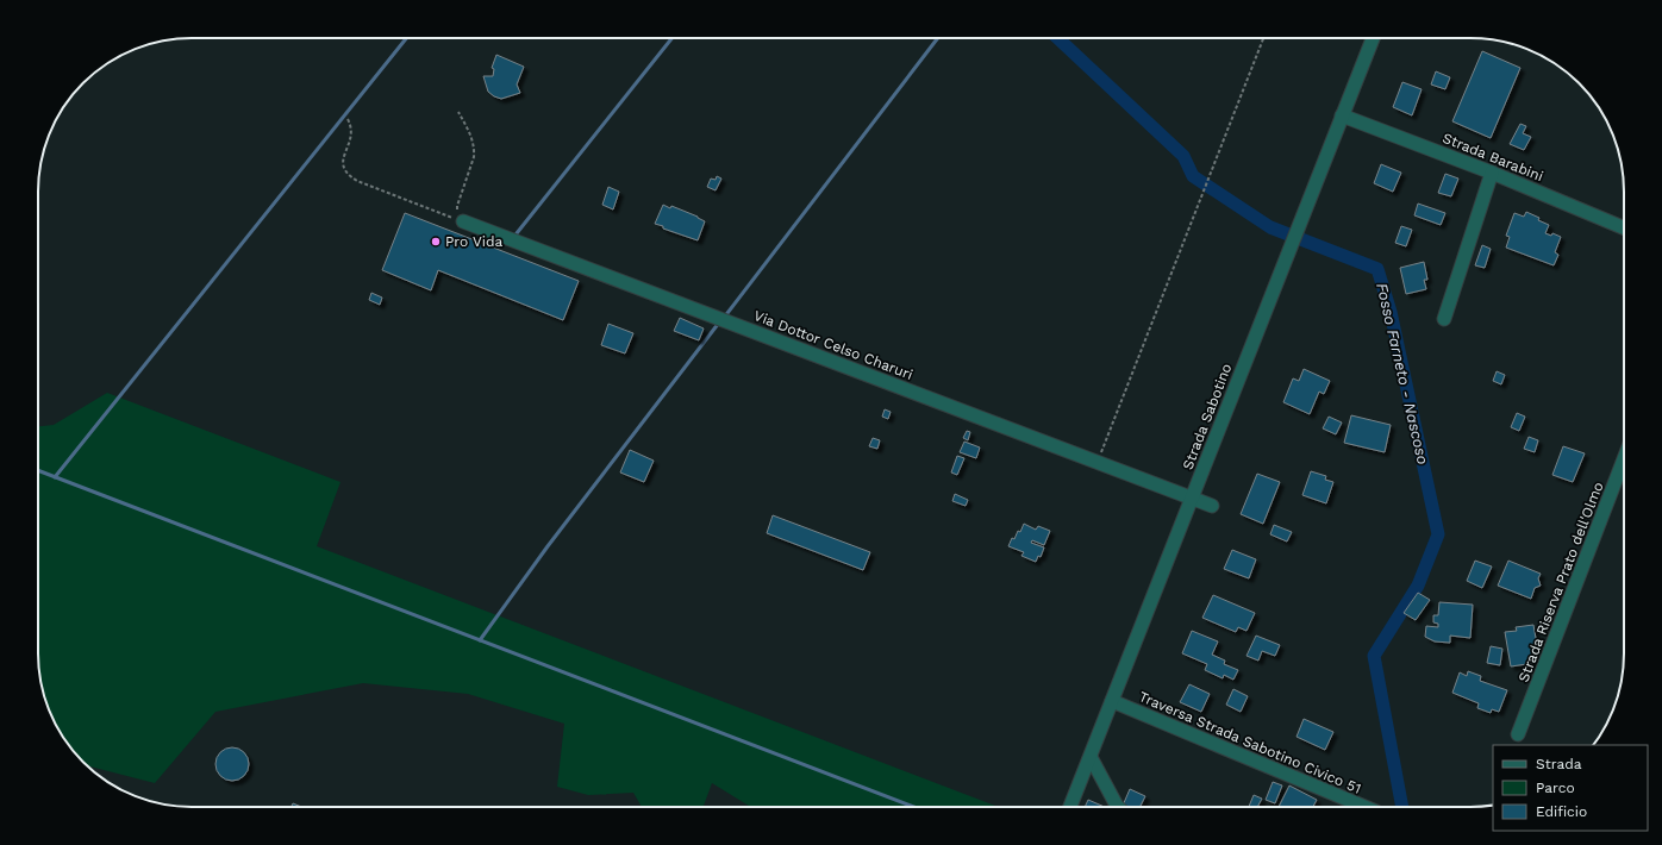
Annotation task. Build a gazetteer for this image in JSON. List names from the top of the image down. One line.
{"streets":{"street":["Strada Barabini","Via Dottor Celso Charuri","Strada Sabotino","Strada Riserva Prato dell'Olmo","Traversa Strada Sabotino Civico 51"]},"crossings":[["Strada Barabini","Strada Sabotino"],["Via Dottor Celso Charuri","Strada Sabotino"],["Strada Sabotino","Traversa Strada Sabotino Civico 51"]],"water":["Fosso Farneto - Nascoso"],"places":["Pro Vida"],"legend":["Strada","Parco","Edificio"]}
